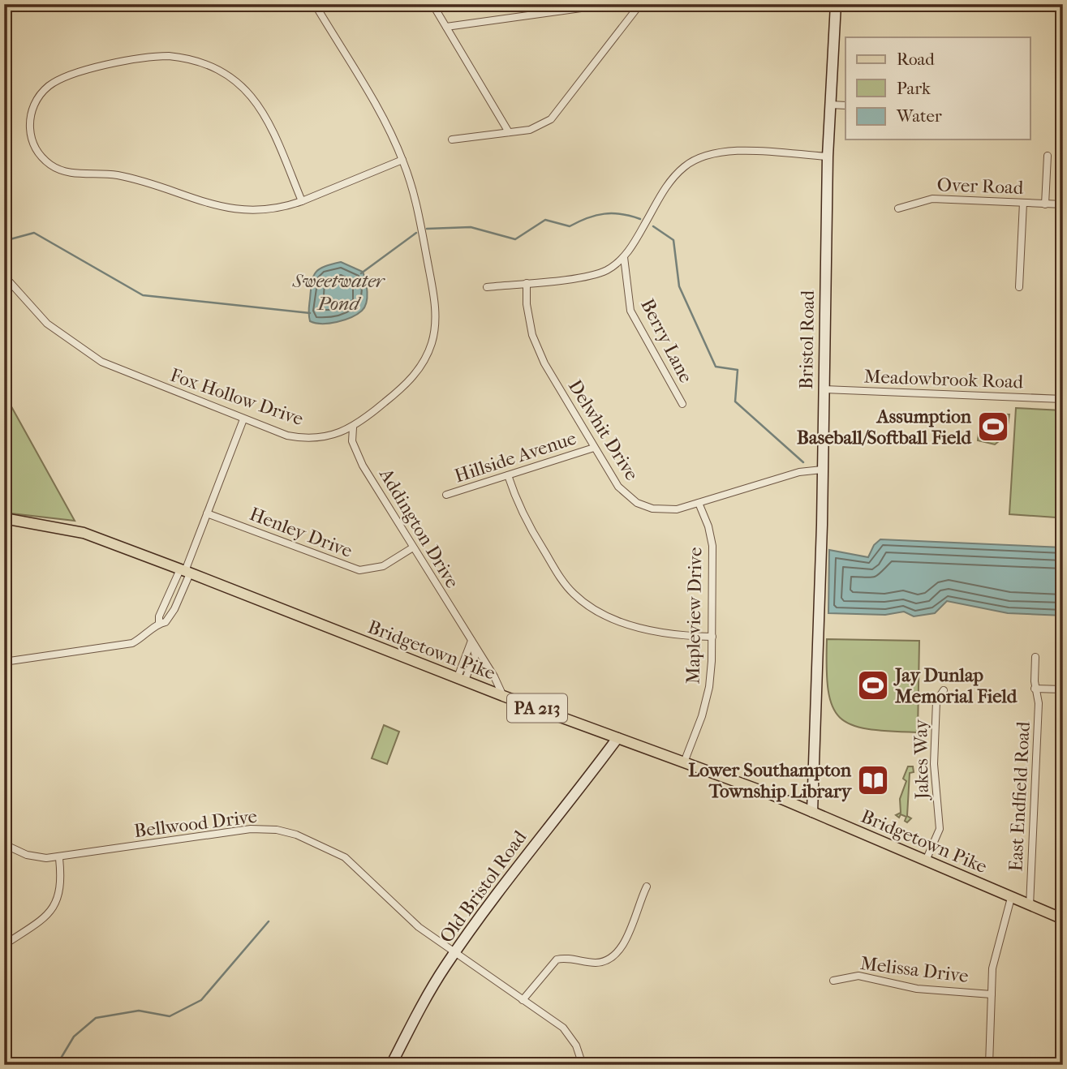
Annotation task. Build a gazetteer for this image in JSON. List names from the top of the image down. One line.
{"streets":{"main road":["Bristol Road","Bridgetown Pike","PA 213","Old Bristol Road"],"street":["Over Road","Berry Lane","Meadowbrook Road","Fox Hollow Drive","Delwhit Drive","Hillside Avenue","Addington Drive","Henley Drive","Mapleview Drive","Jakes Way","East Endfield Road","Bellwood Drive","Melissa Drive"]},"crossings":[["Bristol Road","Meadowbrook Road"],["Bristol Road","Delwhit Drive"],["Bristol Road","Bridgetown Pike"],["Fox Hollow Drive","Addington Drive"],["Delwhit Drive","Hillside Avenue"],["Delwhit Drive","Mapleview Drive"],["Addington Drive","Henley Drive"],["Addington Drive","Bridgetown Pike"],["Mapleview Drive","Bridgetown Pike"],["Bridgetown Pike","Jakes Way"],["Bridgetown Pike","East Endfield Road"],["Bridgetown Pike","Old Bristol Road"],["Bellwood Drive","Old Bristol Road"]],"water":["Sweetwater Pond"],"places":{"sports":["Assumption Baseball/Softball Field","Jay Dunlap Memorial Field"],"library":["Lower Southampton Township Library"]},"legend":["Road","Park","Water"]}
